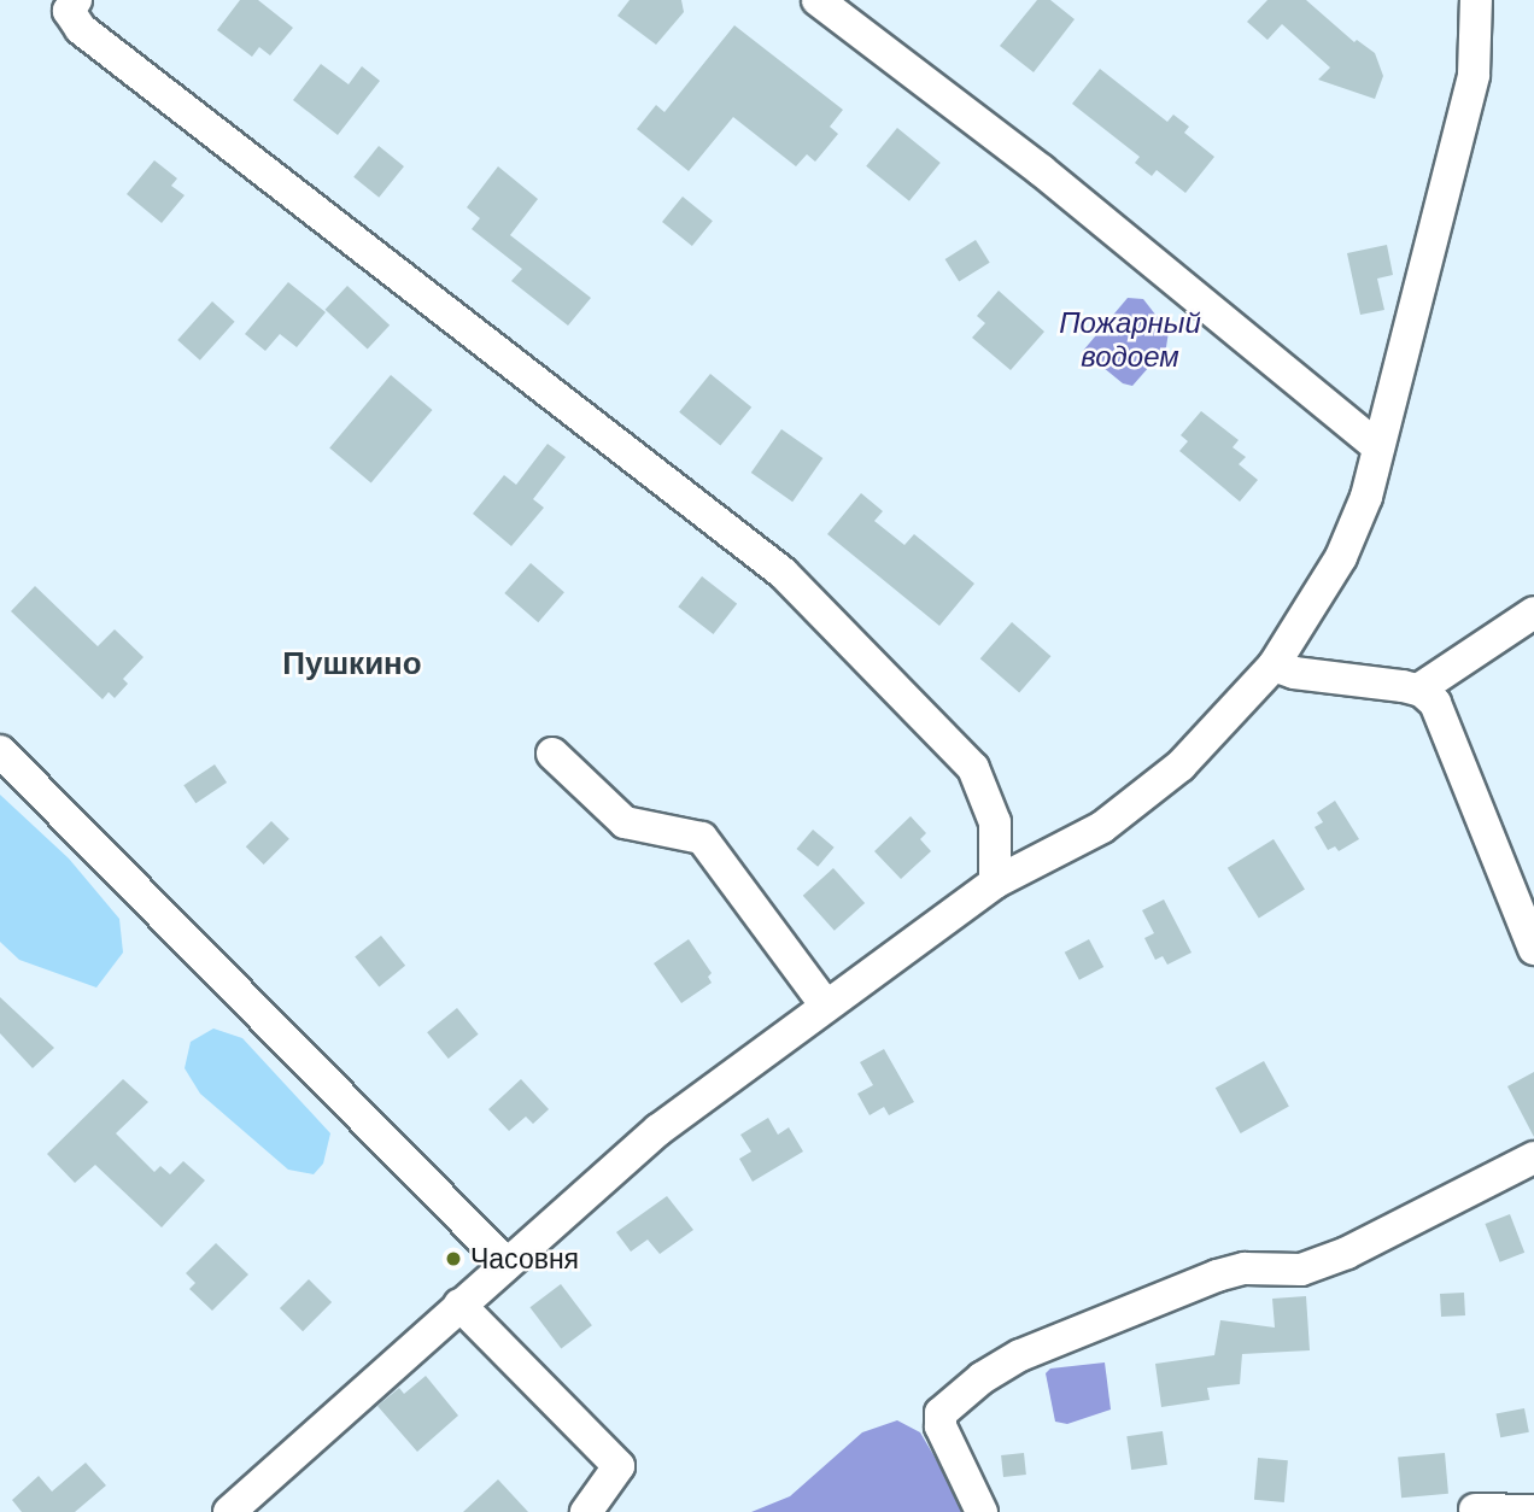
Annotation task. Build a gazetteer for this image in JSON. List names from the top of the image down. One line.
{"districts":["Пушкино"],"water":["Пожарный водоем"],"places":["Часовня"]}
